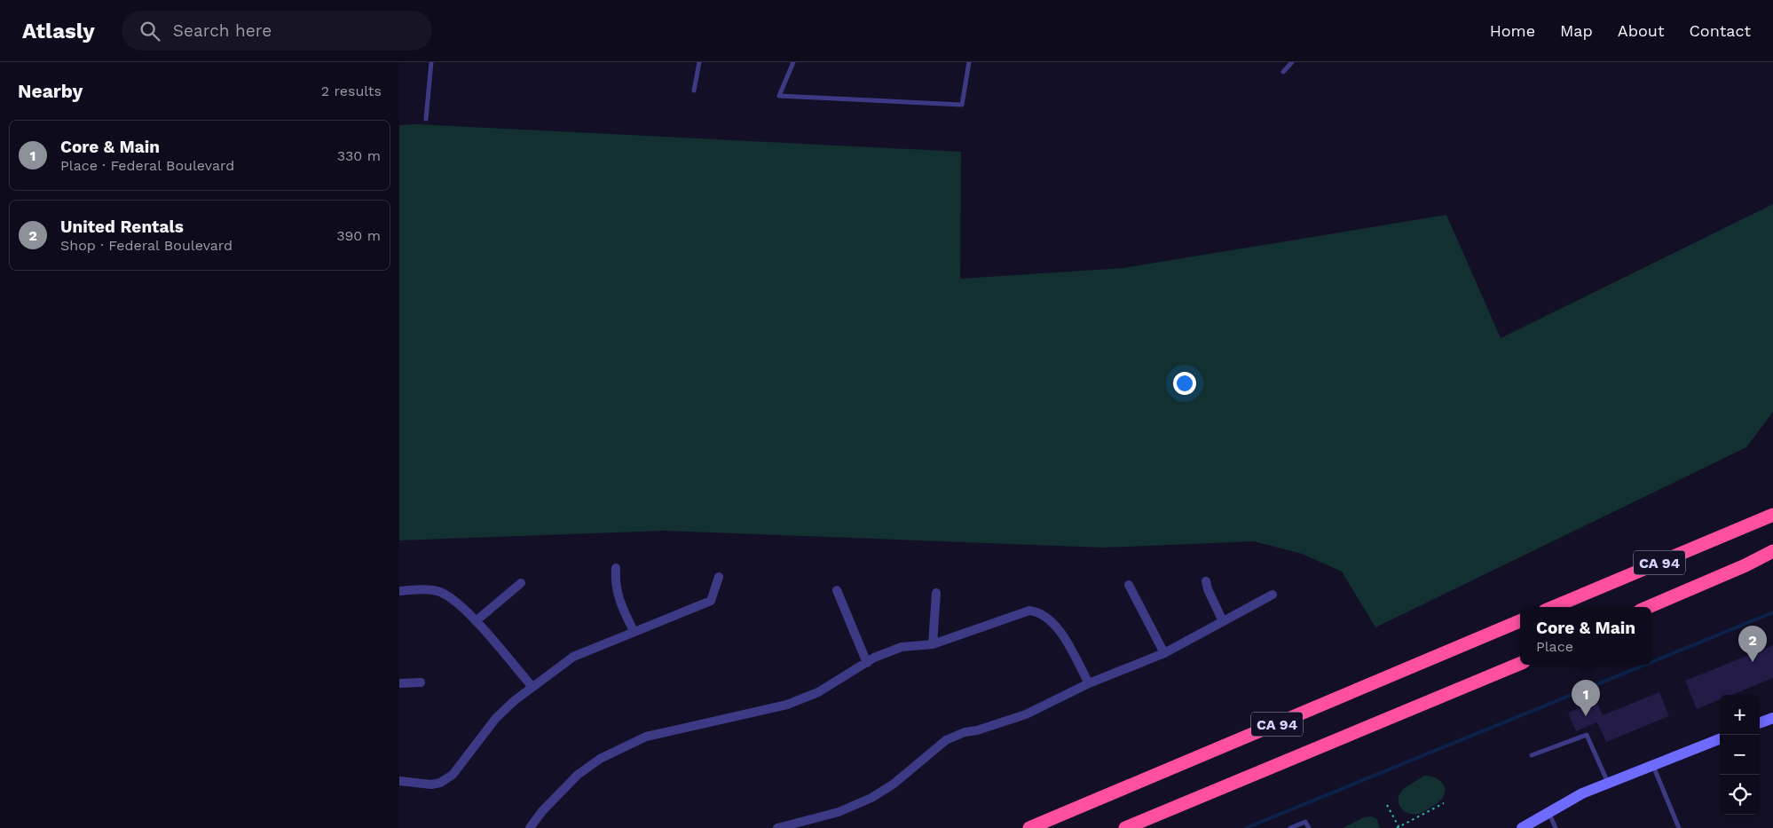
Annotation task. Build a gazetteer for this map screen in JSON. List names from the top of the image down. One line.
{"streets":{"highway":["CA 94"]},"page":{"header":"Atlasly","search":"Search here","nav":["Home","Map","About","Contact"],"heading":["Nearby","2 results"],"list":[{"mark":"1","name":"Core & Main","note":"Place · Federal Boulevard","value":"330 m"},{"mark":"2","name":"United Rentals","note":"Shop · Federal Boulevard","value":"390 m"}],"popup":["Core & Main","Place"],"pins":["2","1"],"map_buttons":["+","−"]}}
